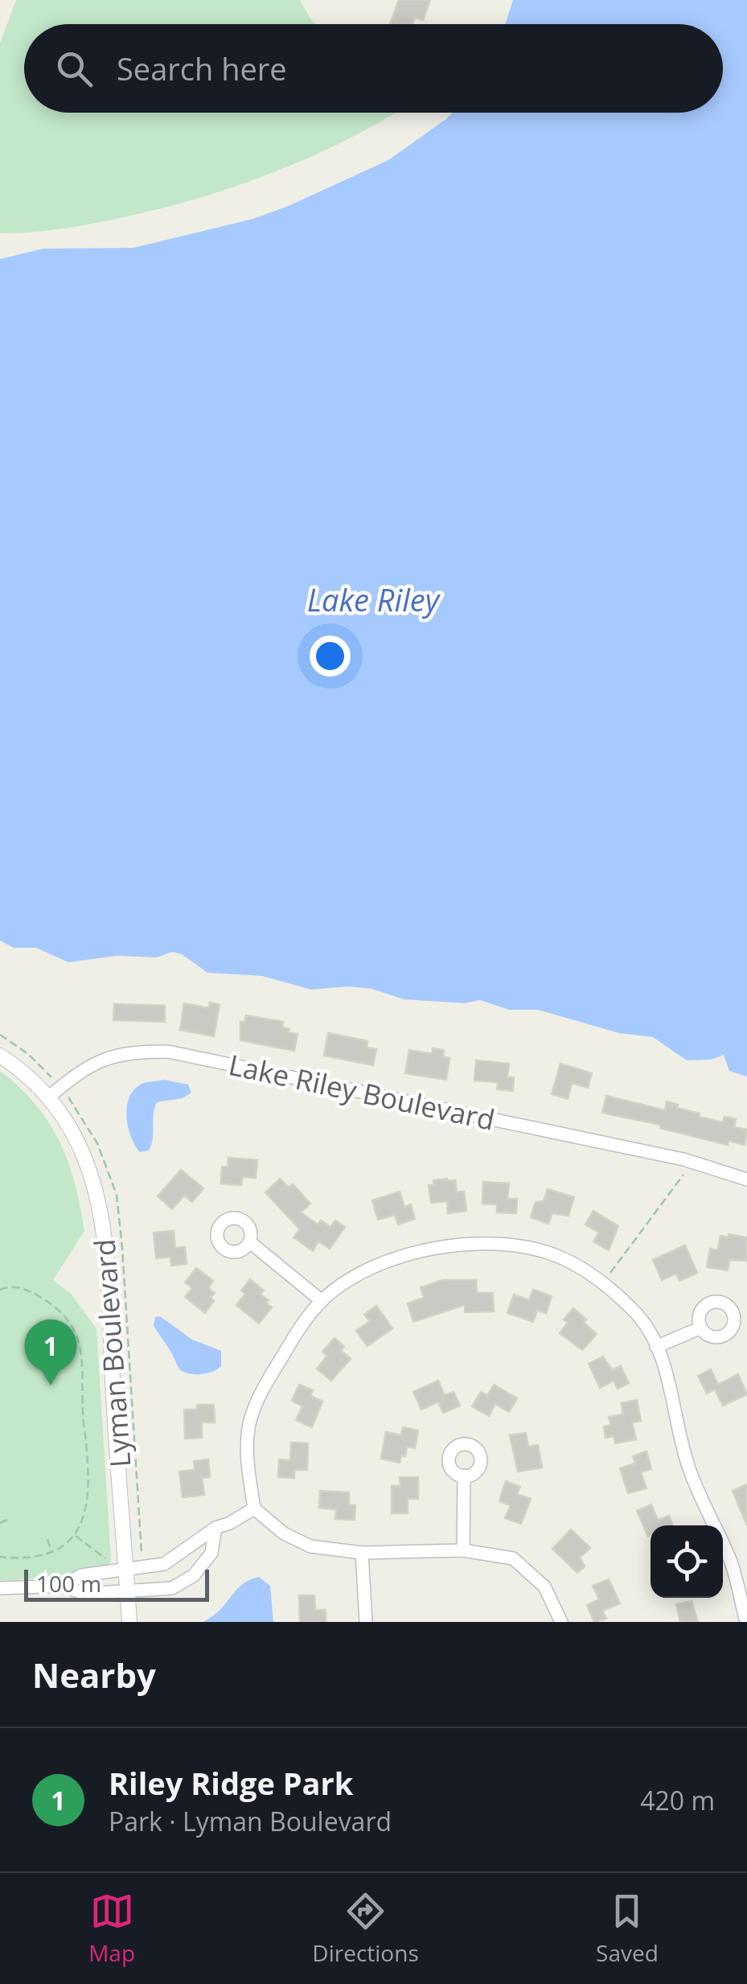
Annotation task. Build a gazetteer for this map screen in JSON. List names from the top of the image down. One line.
{"streets":{"street":["Lake Riley Boulevard","Lyman Boulevard"]},"crossings":[["Lake Riley Boulevard","Lyman Boulevard"]],"water":["Lake Riley"],"scale_bar":"100 m","page":{"search":"Search here","pins":"1","scale":"100 m","heading":"Nearby","list":[{"mark":"1","name":"Riley Ridge Park","note":"Park · Lyman Boulevard","value":"420 m"}],"nav":["Map","Directions","Saved"]}}
